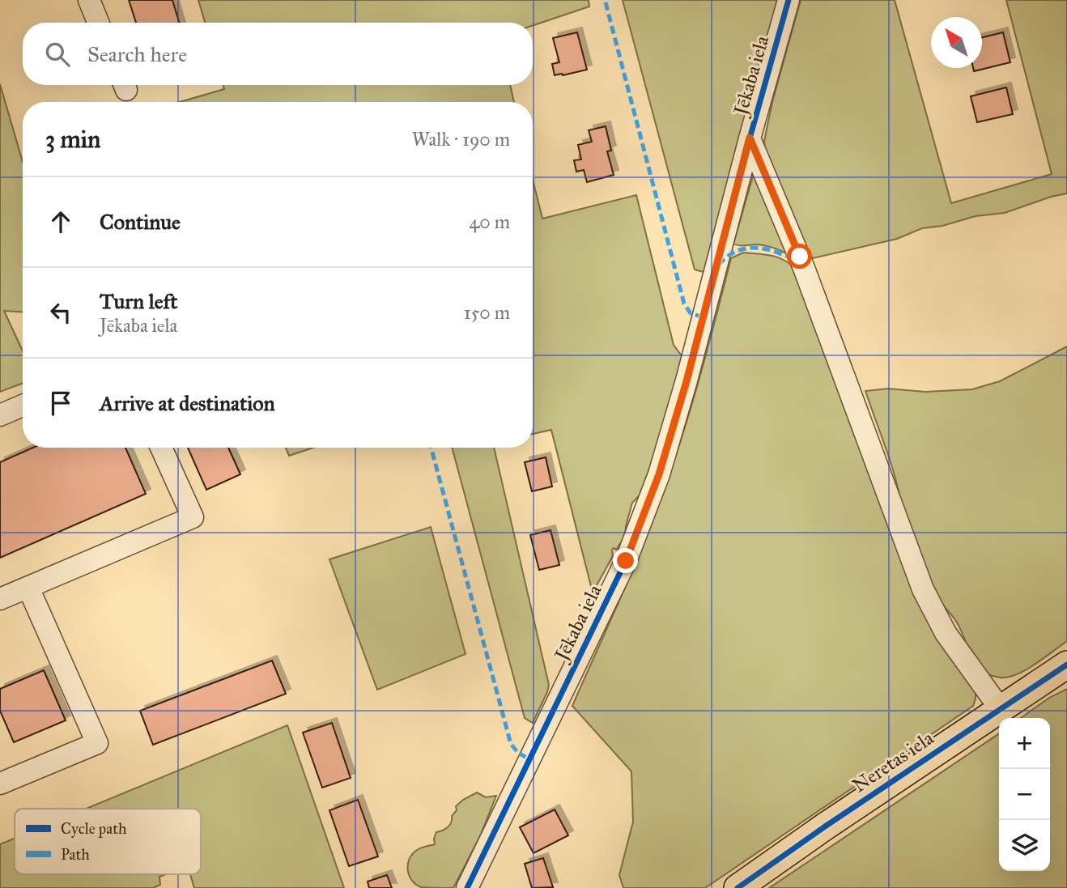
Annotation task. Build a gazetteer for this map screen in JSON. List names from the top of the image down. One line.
{"streets":{"main road":["Neretas iela"],"street":["Jēkaba iela"]},"legend":["Cycle path","Path"],"north":"top left","page":{"search":"Search here","heading":["3 min","Walk · 190 m"],"list":[["Continue","40 m"],["Turn left","Jēkaba iela","150 m"],"Arrive at destination"],"map_buttons":["+","−"]}}
